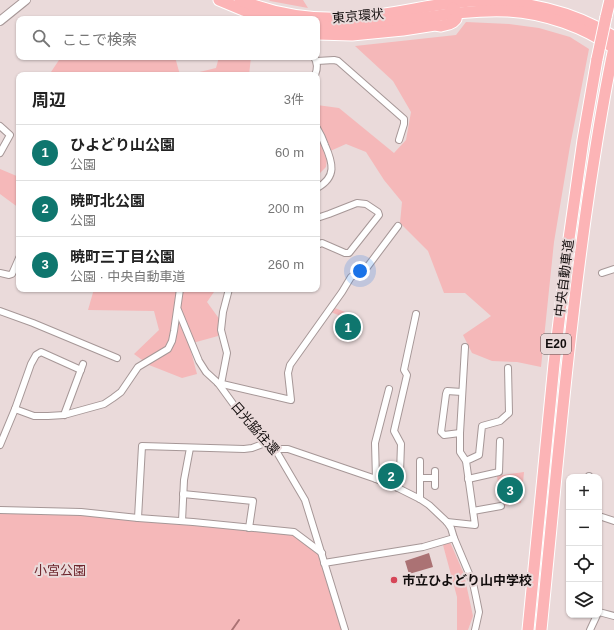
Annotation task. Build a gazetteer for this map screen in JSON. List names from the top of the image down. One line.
{"streets":{"highway":["東京環状","中央自動車道","E20"],"street":["日光脇往還"]},"crossings":[["東京環状","中央自動車道"]],"parks":["小宮公園"],"places":["市立ひよどり山中学校"],"page":{"search":"ここで検索","heading":["周辺","3件"],"list":[{"mark":"1","name":"ひよどり山公園","note":"公園","value":"60 m"},{"mark":"2","name":"暁町北公園","note":"公園","value":"200 m"},{"mark":"3","name":"暁町三丁目公園","note":"公園 · 中央自動車道","value":"260 m"}],"pins":["1","2","3"],"map_buttons":["+","−"]}}
